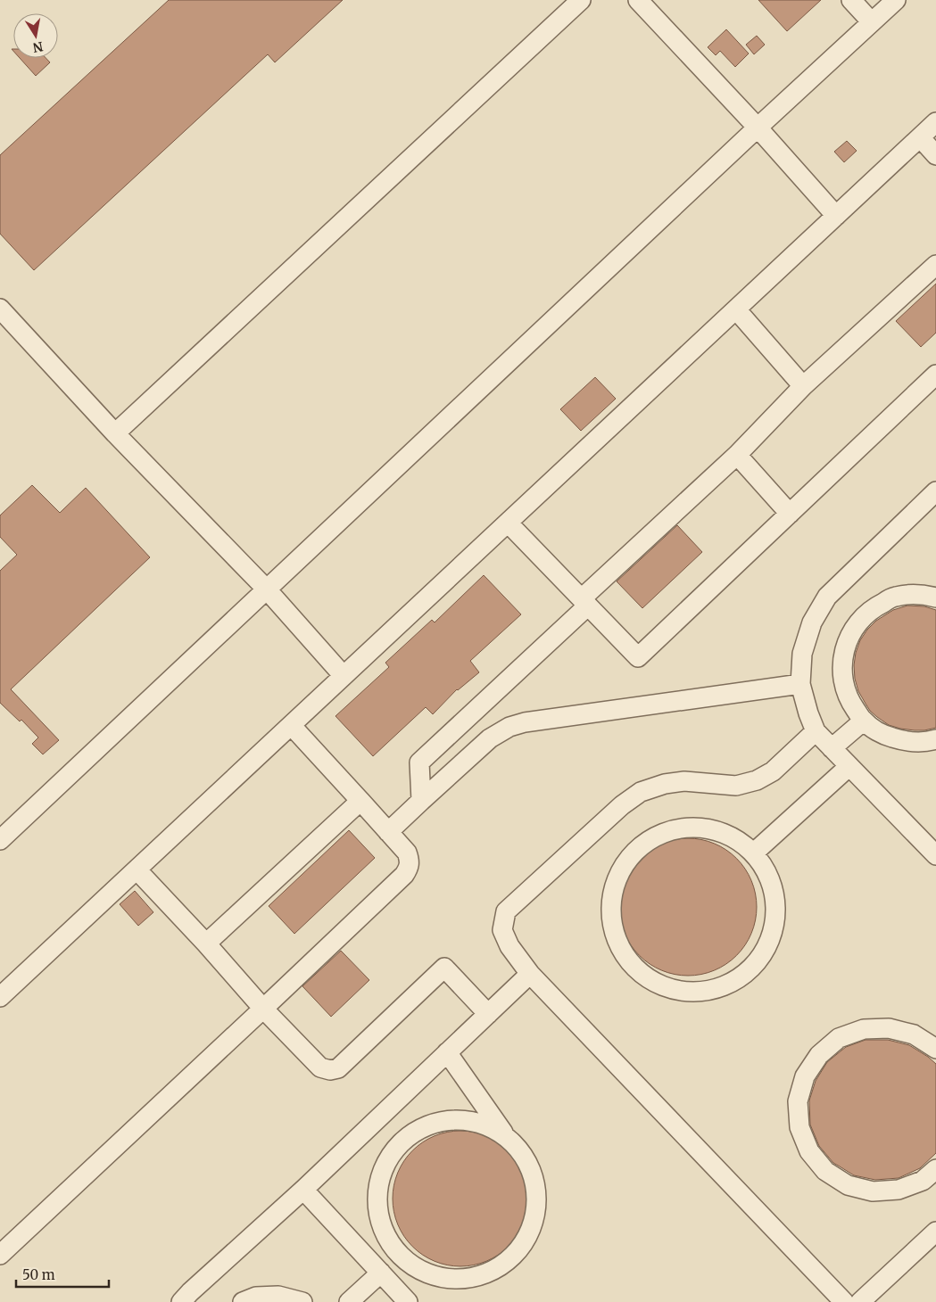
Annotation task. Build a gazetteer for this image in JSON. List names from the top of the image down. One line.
{"scale_bar":"50 m","north":"bottom"}
